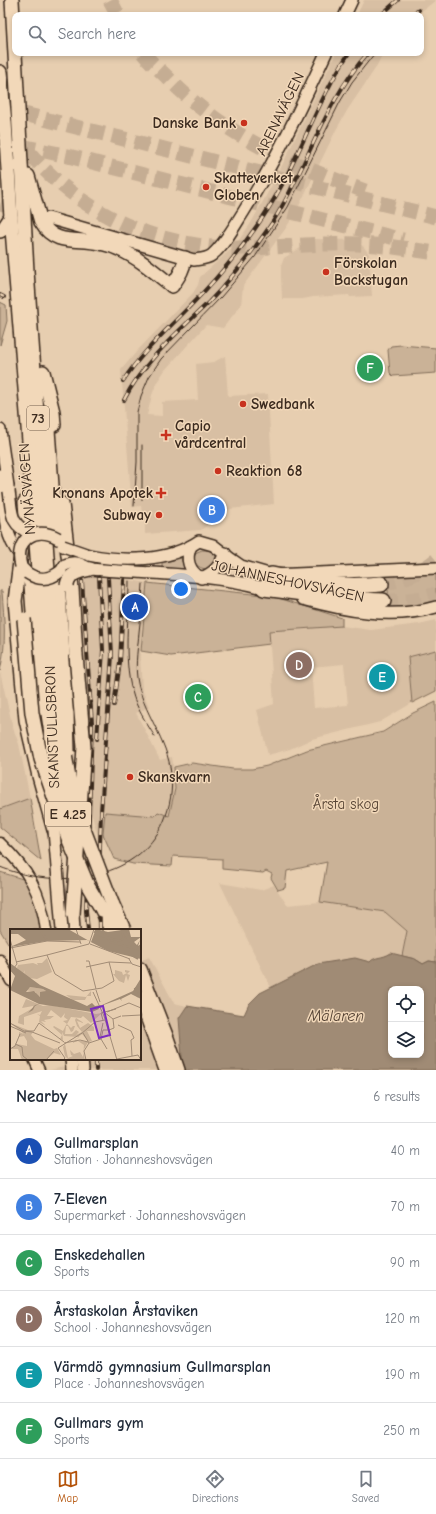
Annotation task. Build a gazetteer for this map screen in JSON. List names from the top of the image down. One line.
{"streets":{"highway":["73","NYNÄSVÄGEN","E 4.25"],"main road":["ARENAVÄGEN","JOHANNESHOVSVÄGEN","SKANSTULLSBRON"]},"crossings":[["NYNÄSVÄGEN","E 4.25"],["JOHANNESHOVSVÄGEN","SKANSTULLSBRON"]],"water":["Mälaren"],"parks":["Årsta skog"],"places":{"other":["Danske Bank","Skatteverket Globen","Förskolan Backstugan","Swedbank","Reaktion 68","Subway","Skanskvarn"],"health":["Capio vårdcentral","Kronans Apotek"]},"page":{"search":"Search here","pins":["F","B","A","D","E","C"],"heading":["Nearby","6 results"],"list":[{"mark":"A","name":"Gullmarsplan","note":"Station · Johanneshovsvägen","value":"40 m"},{"mark":"B","name":"7-Eleven","note":"Supermarket · Johanneshovsvägen","value":"70 m"},{"mark":"C","name":"Enskedehallen","note":"Sports","value":"90 m"},{"mark":"D","name":"Årstaskolan Årstaviken","note":"School · Johanneshovsvägen","value":"120 m"},{"mark":"E","name":"Värmdö gymnasium Gullmarsplan","note":"Place · Johanneshovsvägen","value":"190 m"},{"mark":"F","name":"Gullmars gym","note":"Sports","value":"250 m"}],"nav":["Map","Directions","Saved"]}}
